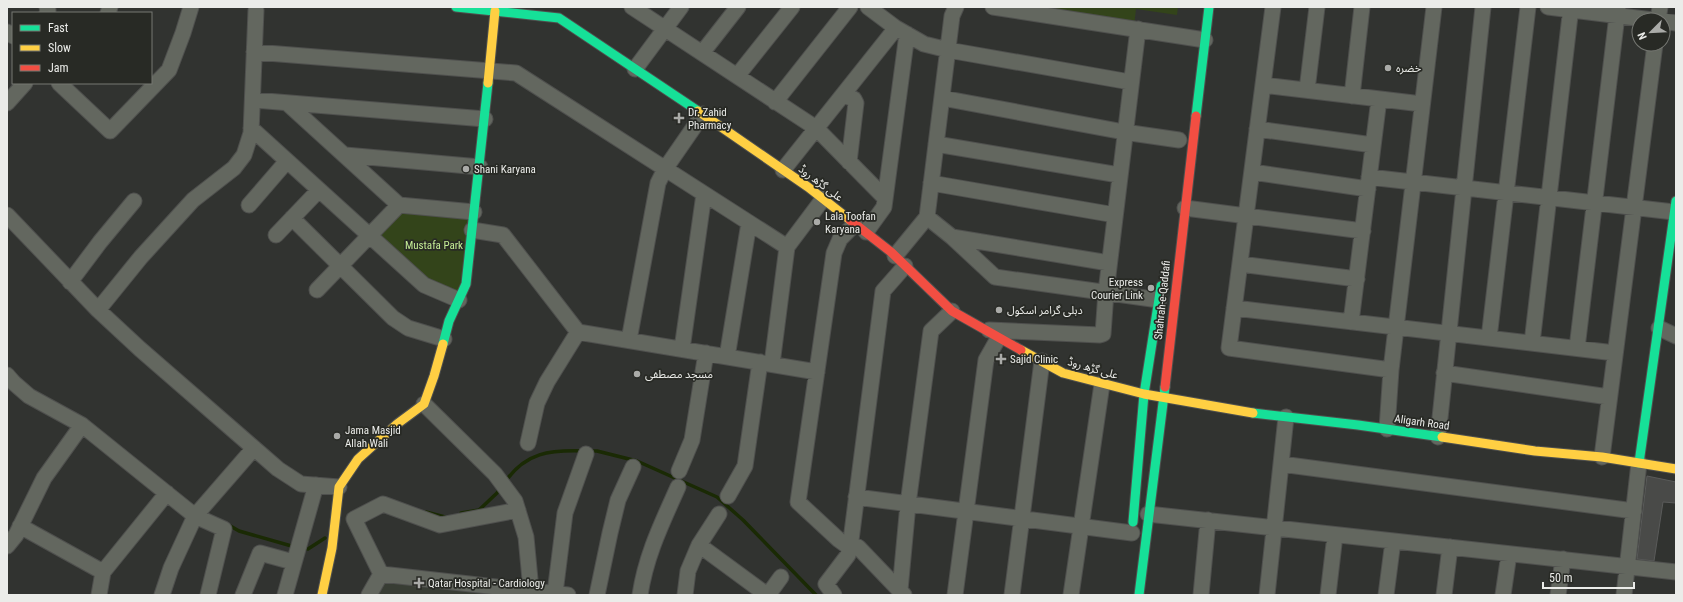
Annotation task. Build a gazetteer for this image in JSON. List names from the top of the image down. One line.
{"streets":{"main road":["علی گڑھ روڈ","Shahrah-e-Qaddafi","Aligarh Road"]},"crossings":[["علی گڑھ روڈ","Shahrah-e-Qaddafi"],["علی گڑھ روڈ","Aligarh Road"],["Shahrah-e-Qaddafi","Aligarh Road"]],"parks":["Mustafa Park"],"places":{"other":["خضرہ","Shani Karyana","Lala Toofan Karyana","Express Courier Link","دہلی گرامر اسکول","مسجد مصطفی","Jama Masjid Allah Wali"],"health":["Dr. Zahid Pharmacy","Sajid Clinic","Qatar Hospital - Cardiology"]},"legend":["Fast","Slow","Jam"],"scale_bar":"50 m","north":"bottom left"}
